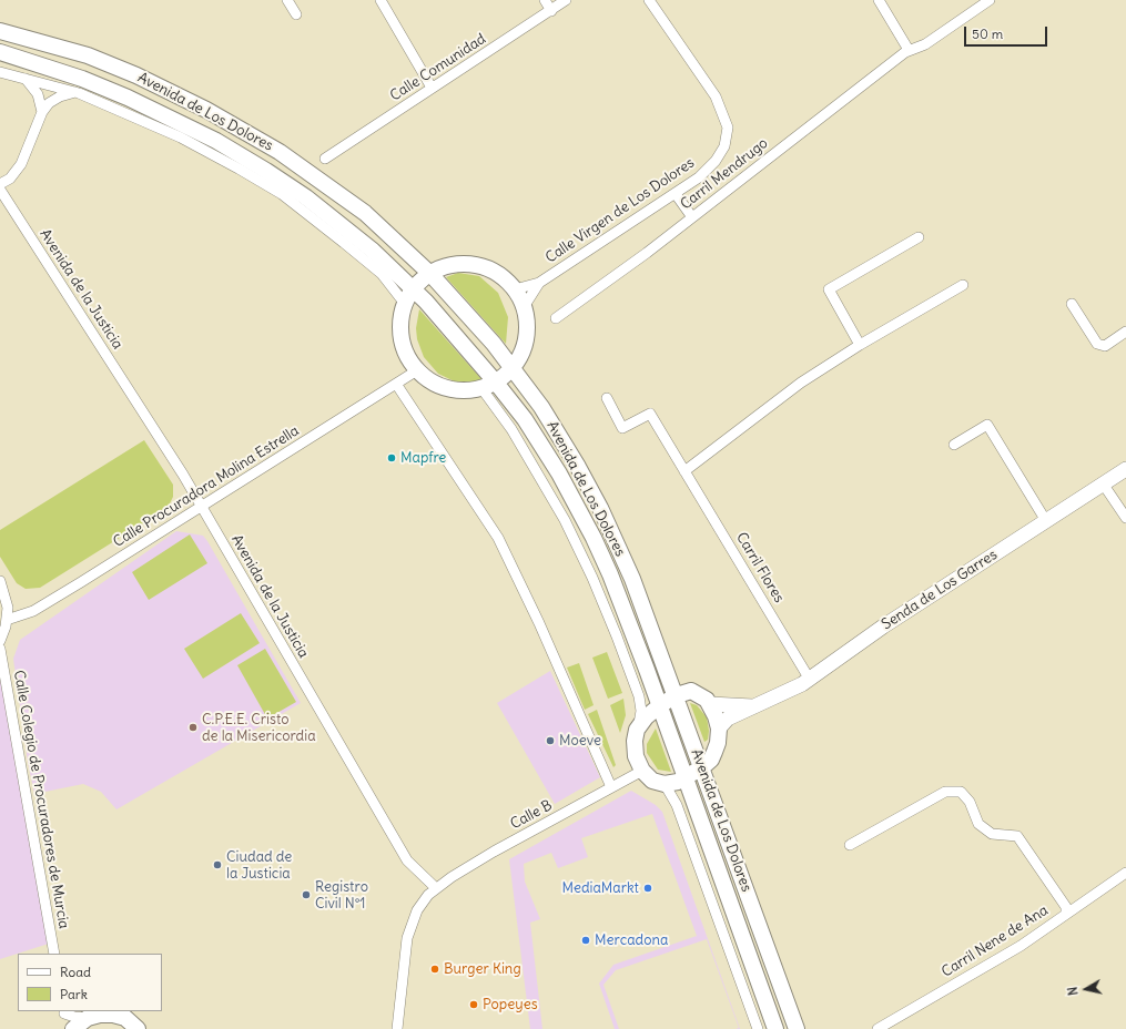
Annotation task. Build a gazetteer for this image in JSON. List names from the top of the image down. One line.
{"streets":{"main road":["Avenida de Los Dolores"],"street":["Calle Comunidad","Carril Mendrugo","Calle Virgen de Los Dolores","Avenida de la Justicia","Calle Procuradora Molina Estrella","Carril Flores","Senda de Los Garres","Calle Colegio de Procuradores de Murcia","Calle B","Carril Nene de Ana"]},"crossings":[["Avenida de la Justicia","Calle Procuradora Molina Estrella"],["Avenida de la Justicia","Calle B"],["Carril Flores","Senda de Los Garres"]],"places":["Mapfre","C.P.E.E. Cristo de la Misericordia","Moeve","Ciudad de la Justicia","MediaMarkt","Registro Civil Nº1","Mercadona","Burger King","Popeyes"],"legend":["Road","Park"],"scale_bar":"50 m","north":"left"}
